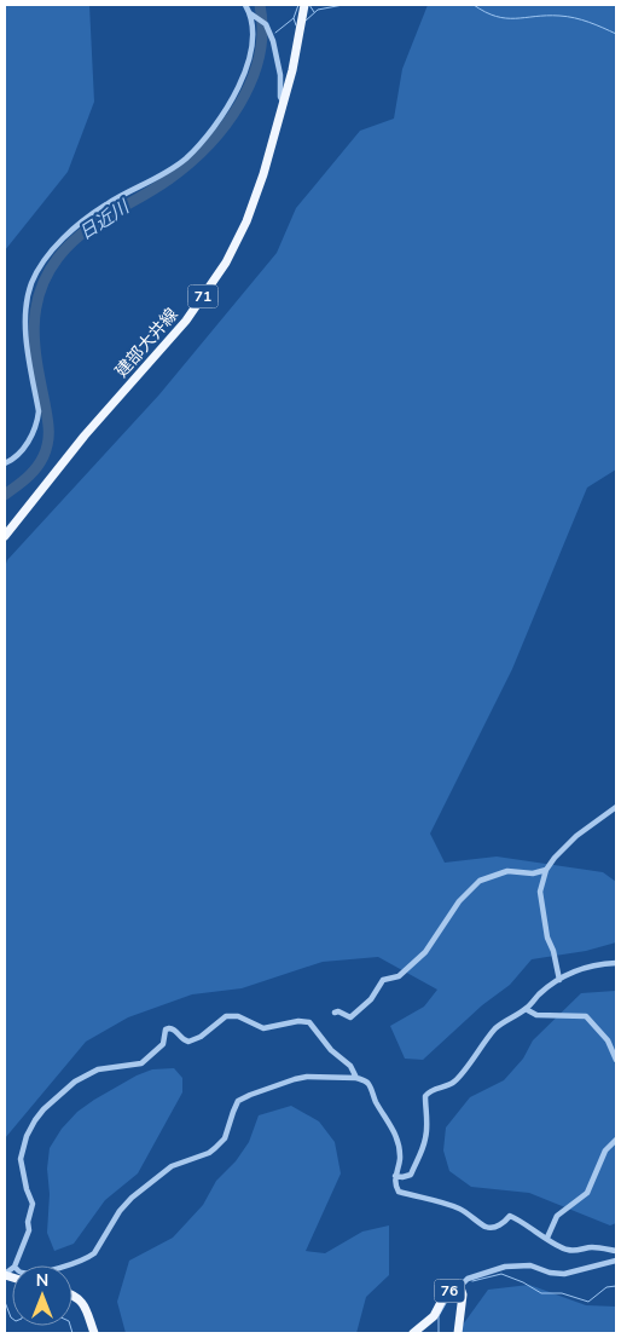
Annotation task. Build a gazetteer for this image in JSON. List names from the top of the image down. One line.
{"streets":{"main road":["71","建部大井線","76"]},"water":["日近川"],"north":"top"}
